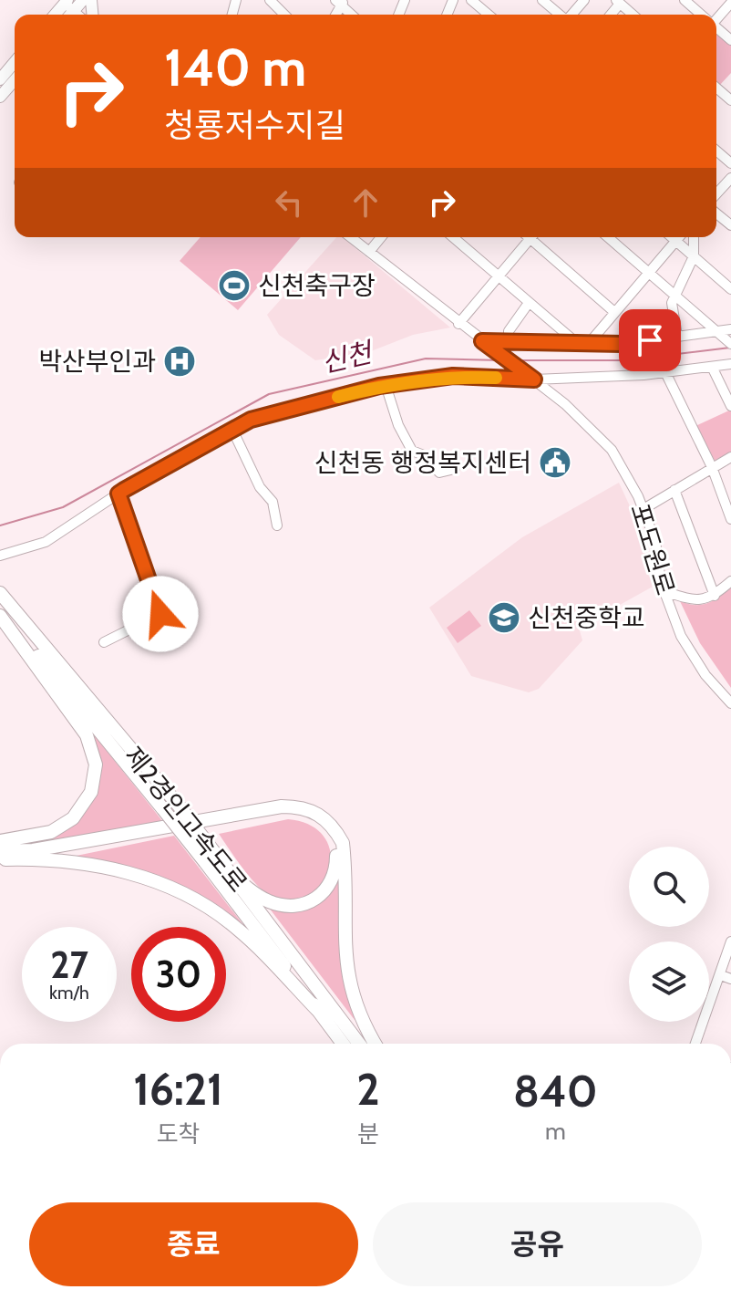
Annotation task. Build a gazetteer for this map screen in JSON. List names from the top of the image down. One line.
{"streets":{"highway":["제2경인고속도로"],"street":["포도원로"]},"water":["신천"],"places":{"sports":["신천축구장"],"hospital":["박산부인과"],"public building":["신천동 행정복지센터"],"school or university":["신천중학교"]},"page":{"turn":["140 m","청룡저수지길"],"speed":"27 km/h","limit":"30","eta":["16:21","도착","2","분","840","m"],"buttons":["종료","공유"]}}
